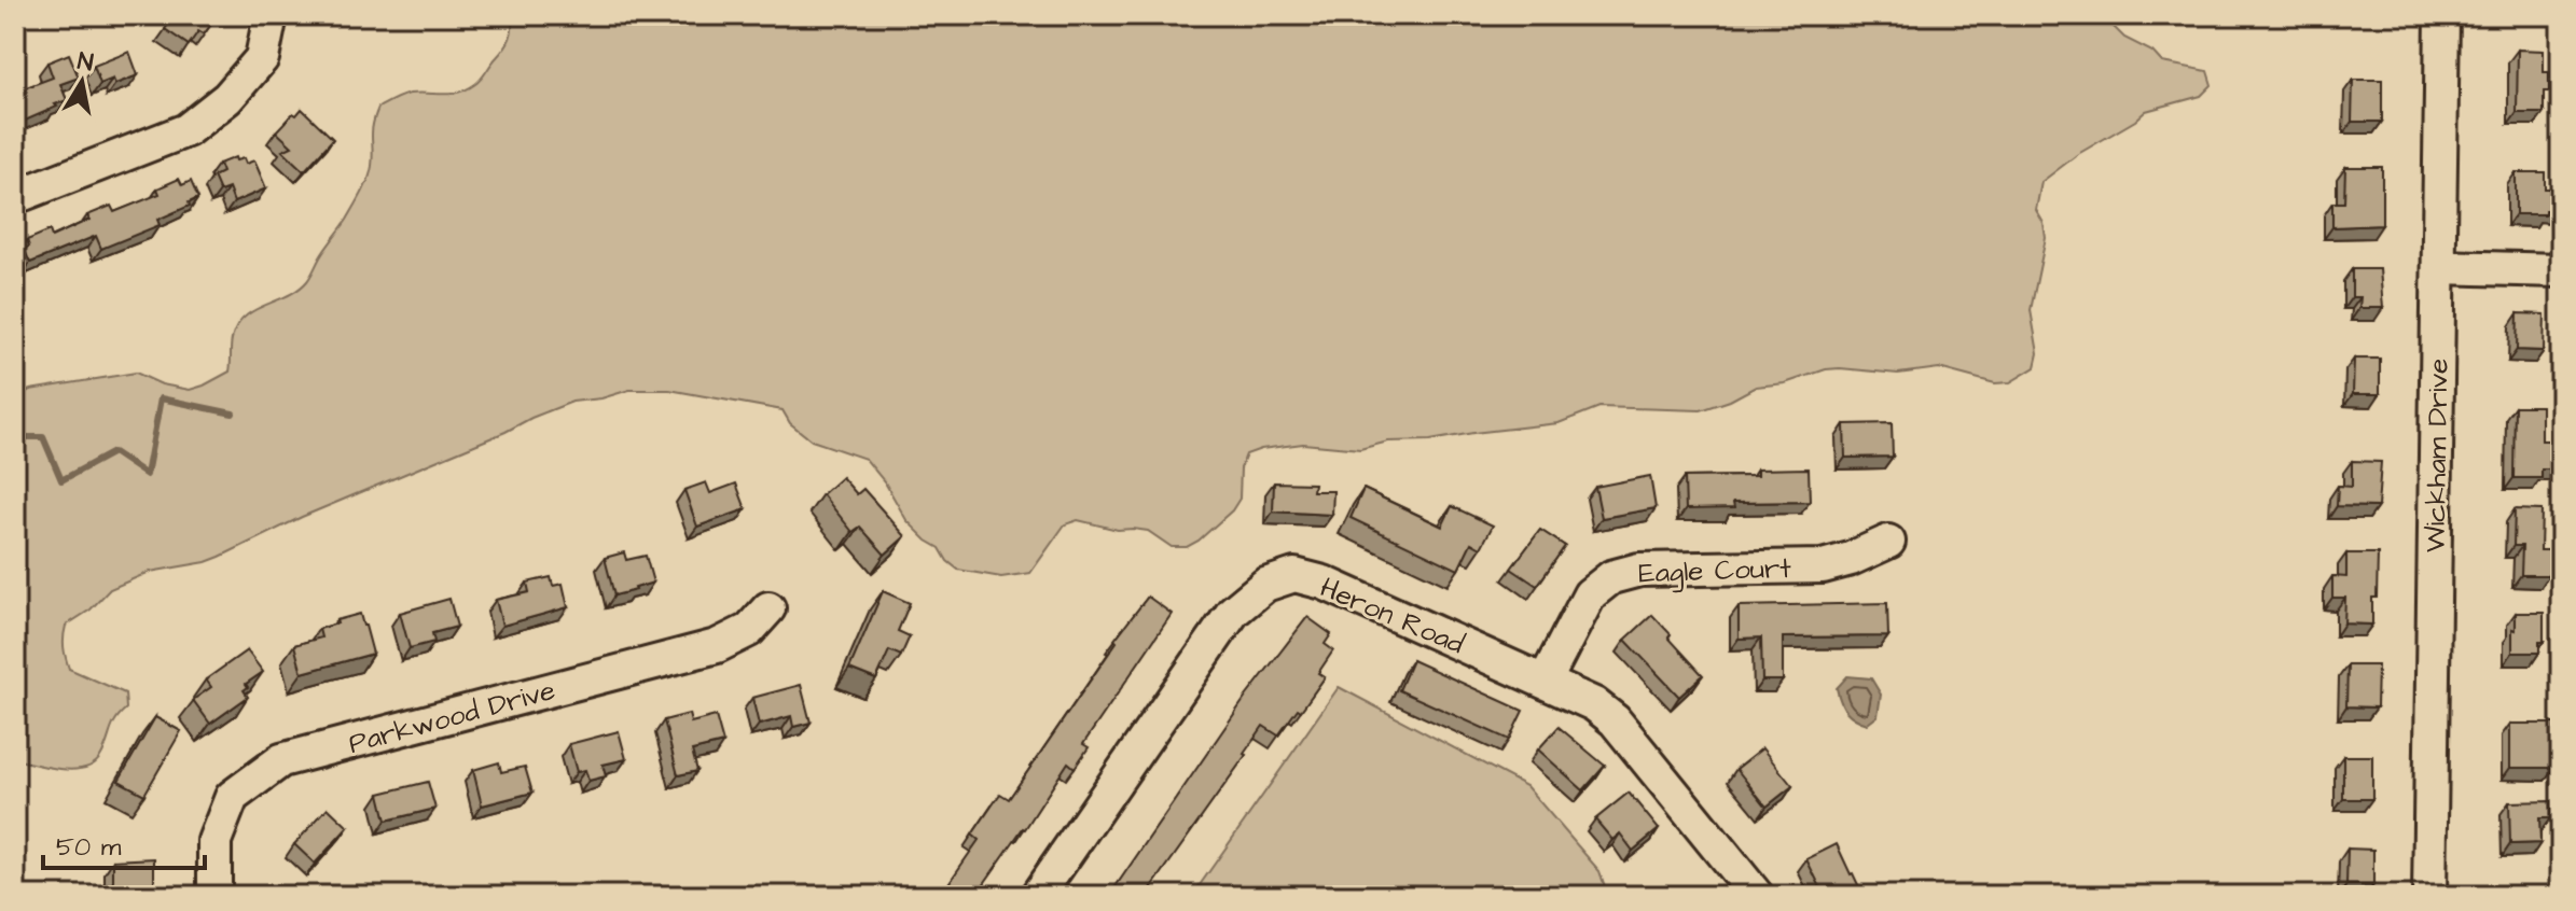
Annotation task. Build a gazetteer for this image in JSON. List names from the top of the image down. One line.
{"streets":{"street":["Wickham Drive","Eagle Court","Heron Road","Parkwood Drive"]},"crossings":[["Eagle Court","Heron Road"]],"scale_bar":"50 m","north":"top"}
